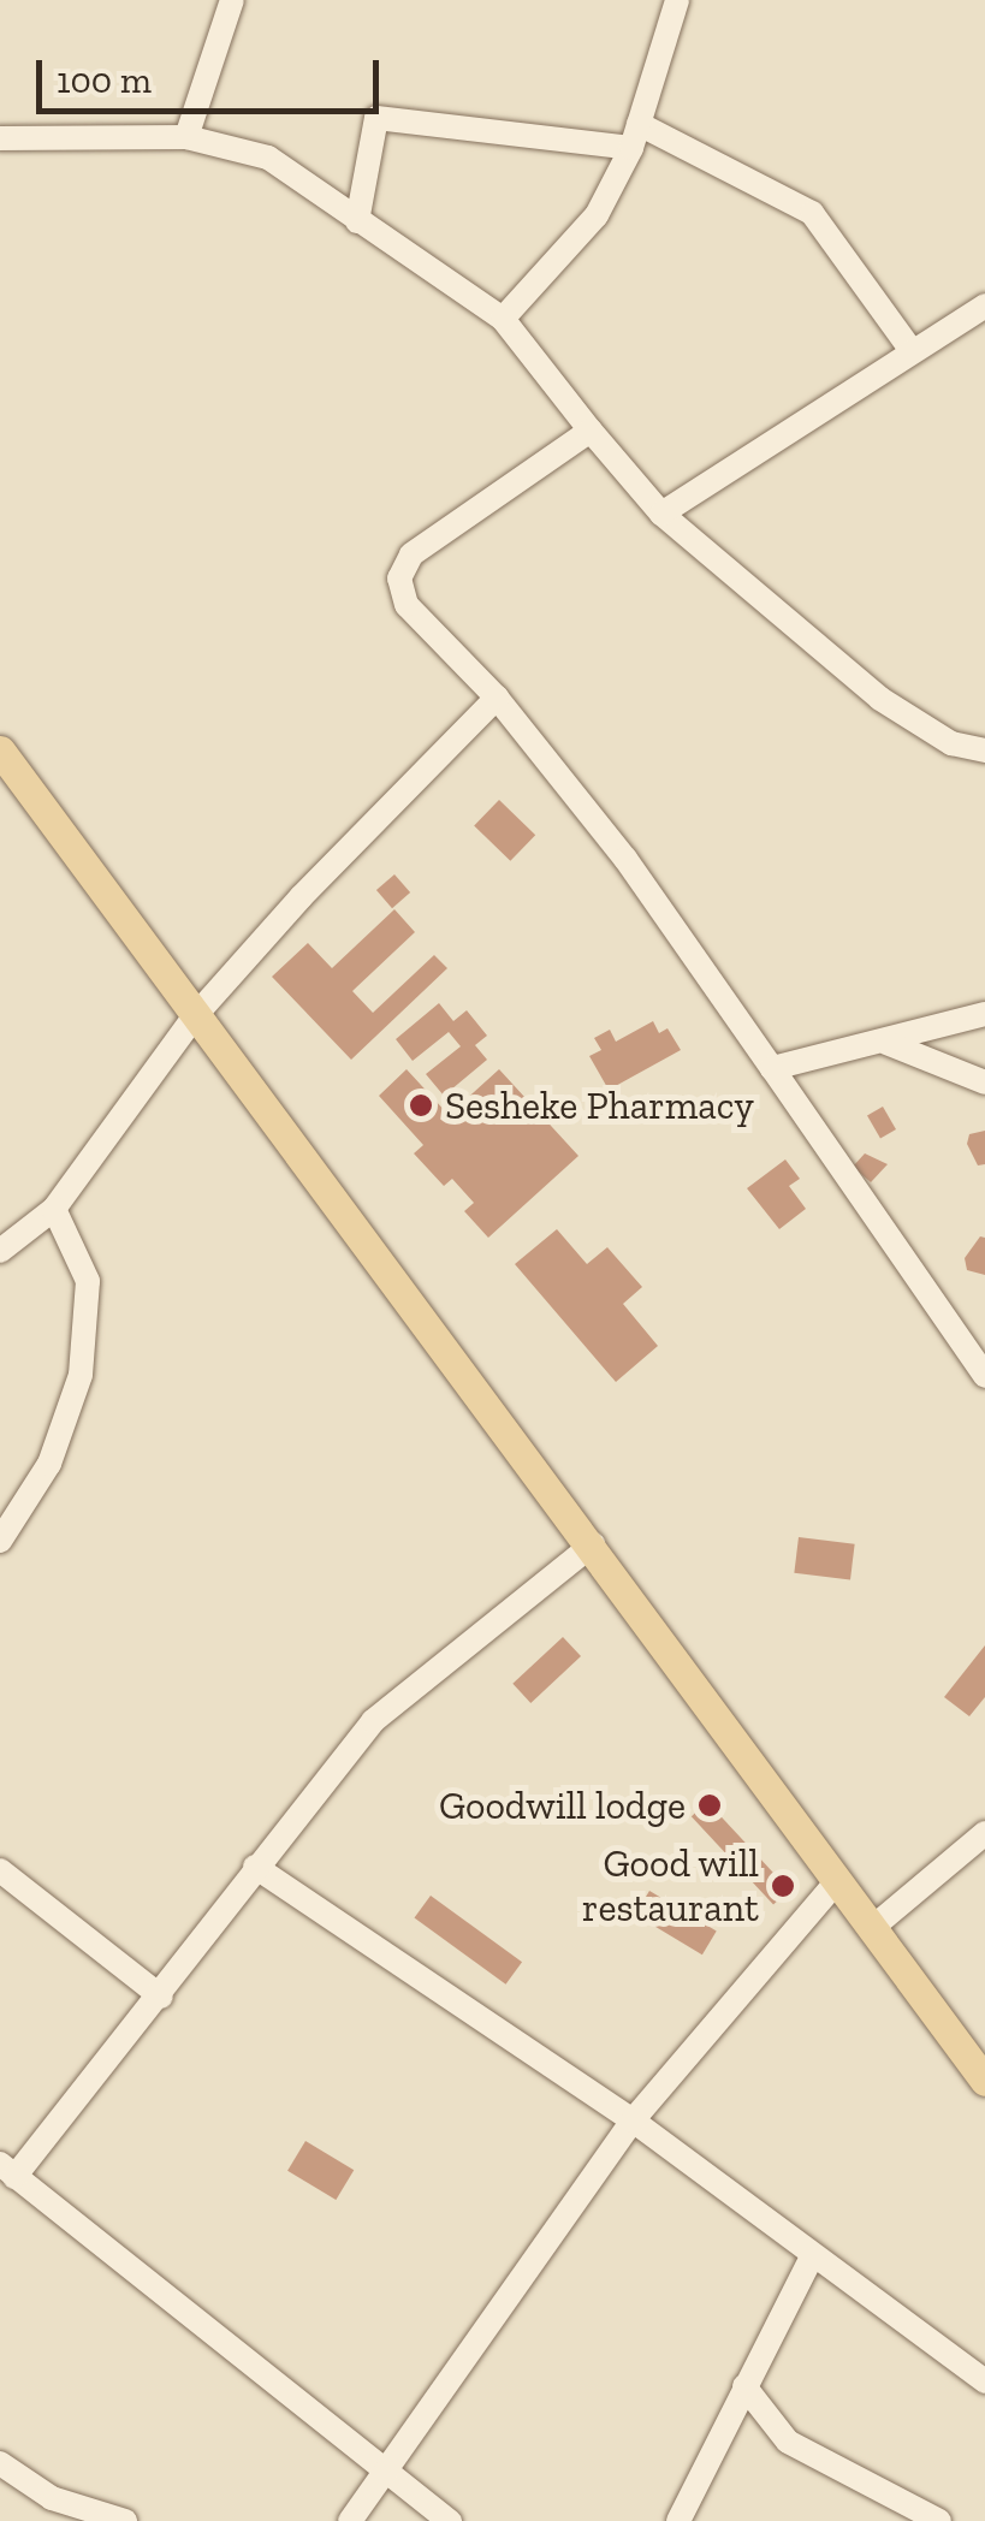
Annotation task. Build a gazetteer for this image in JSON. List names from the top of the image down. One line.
{"places":["Sesheke Pharmacy","Goodwill lodge","Good will restaurant"],"scale_bar":"100 m"}
